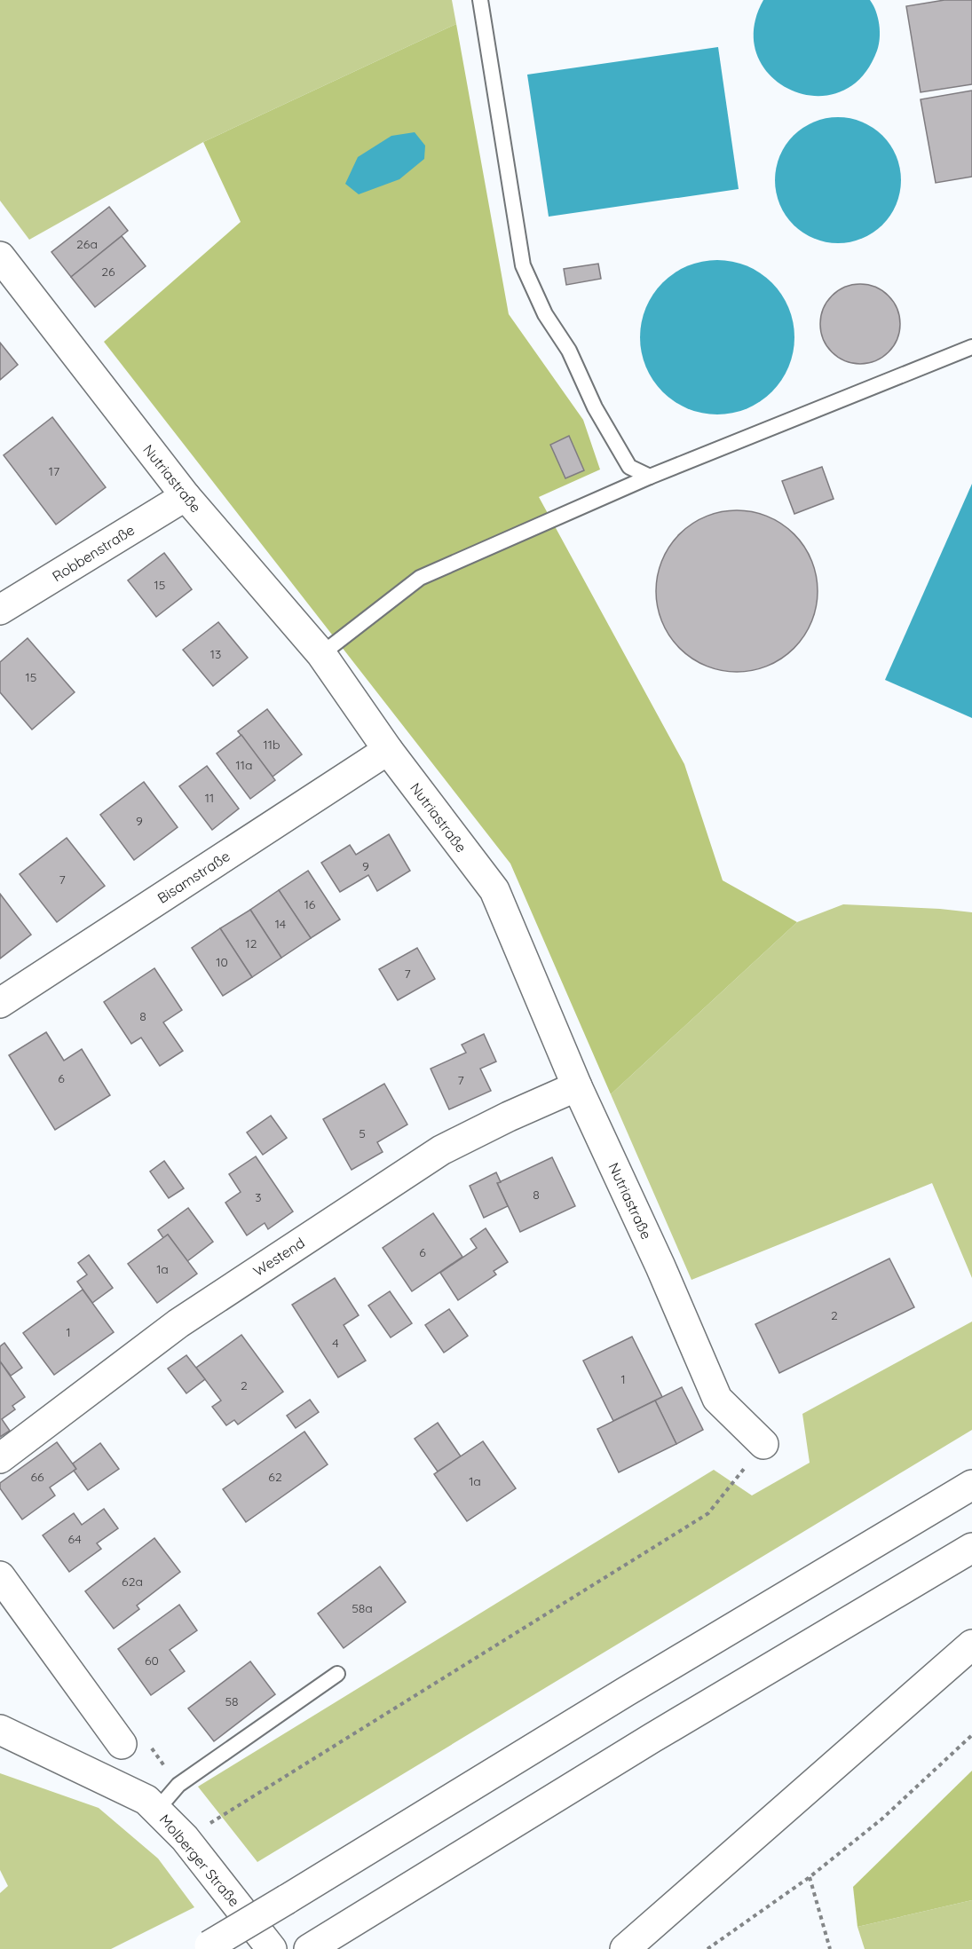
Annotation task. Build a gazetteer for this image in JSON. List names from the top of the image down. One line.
{"streets":{"main road":["Nutriastraße","Robbenstraße","Bisamstraße","Westend","Molberger Straße"]},"crossings":[["Nutriastraße","Robbenstraße"],["Nutriastraße","Bisamstraße"],["Nutriastraße","Westend"]],"house_numbers":["26a","26","17","15","13","15","11b","11a","11","9","9","7","16","14","12","10","7","8","6","7","5","8","3","6","1a","2","1","4","1","2","66","62","1a","64","62a","58a","60","58"]}
